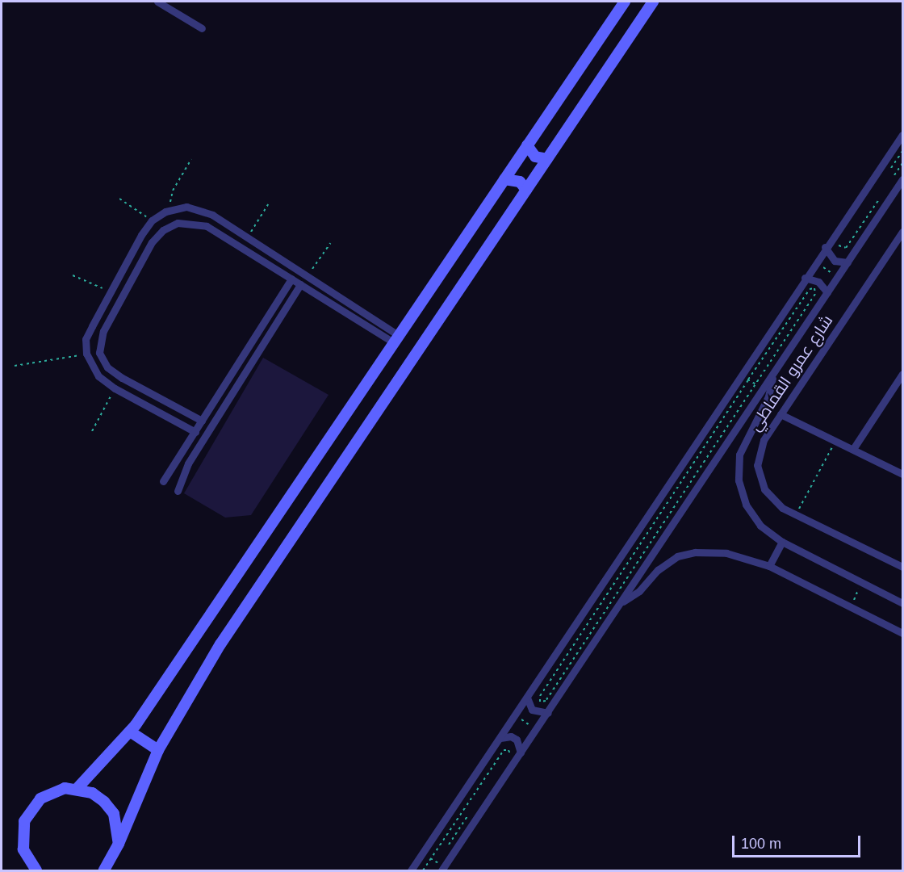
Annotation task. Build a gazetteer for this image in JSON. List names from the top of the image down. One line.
{"streets":{"street":["شارع عمرو القماطي"]},"scale_bar":"100 m"}
